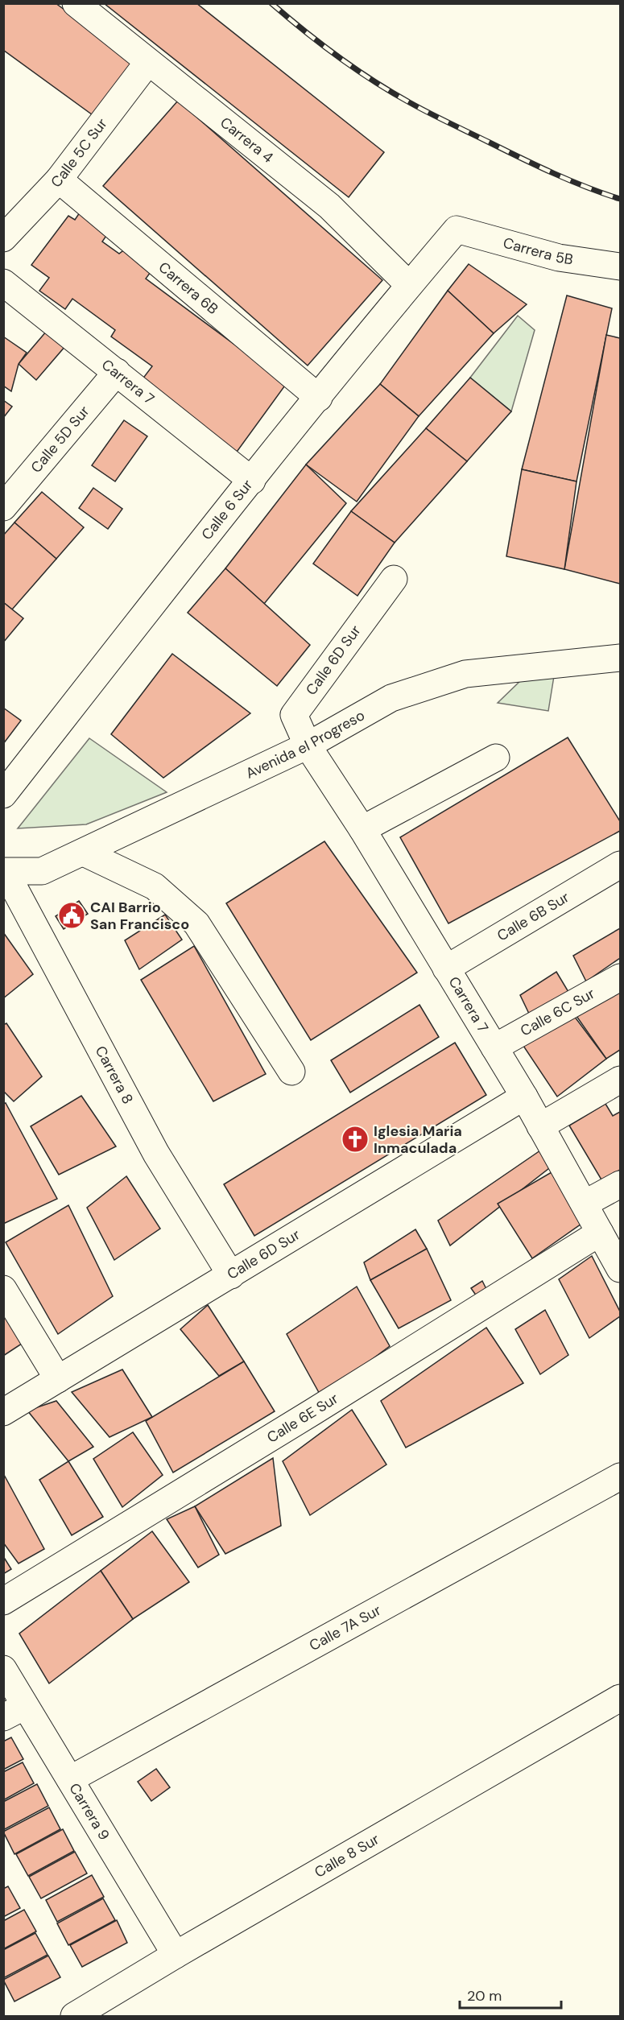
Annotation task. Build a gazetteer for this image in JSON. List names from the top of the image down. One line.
{"streets":{"street":["Carrera 4","Calle 5C Sur","Carrera 5B","Carrera 6B","Carrera 7","Calle 5D Sur","Calle 6 Sur","Calle 6D Sur","Avenida el Progreso","Calle 6B Sur","Calle 6C Sur","Carrera 8","Calle 6E Sur","Calle 7A Sur","Carrera 9","Calle 8 Sur"]},"crossings":[["Carrera 4","Calle 5C Sur"],["Carrera 4","Calle 6 Sur"],["Calle 5C Sur","Carrera 6B"],["Carrera 5B","Calle 6 Sur"],["Carrera 6B","Calle 6 Sur"],["Carrera 7","Calle 5D Sur"],["Carrera 7","Calle 6 Sur"],["Carrera 7","Calle 6D Sur"],["Carrera 7","Avenida el Progreso"],["Carrera 7","Calle 6B Sur"],["Carrera 7","Calle 6C Sur"],["Carrera 7","Calle 6E Sur"],["Calle 6D Sur","Avenida el Progreso"],["Calle 6D Sur","Carrera 8"],["Avenida el Progreso","Carrera 8"],["Calle 7A Sur","Carrera 9"],["Carrera 9","Calle 8 Sur"]],"places":{"public building":["CAI Barrio San Francisco"],"church":["Iglesia Maria Inmaculada"]},"scale_bar":"20 m"}
